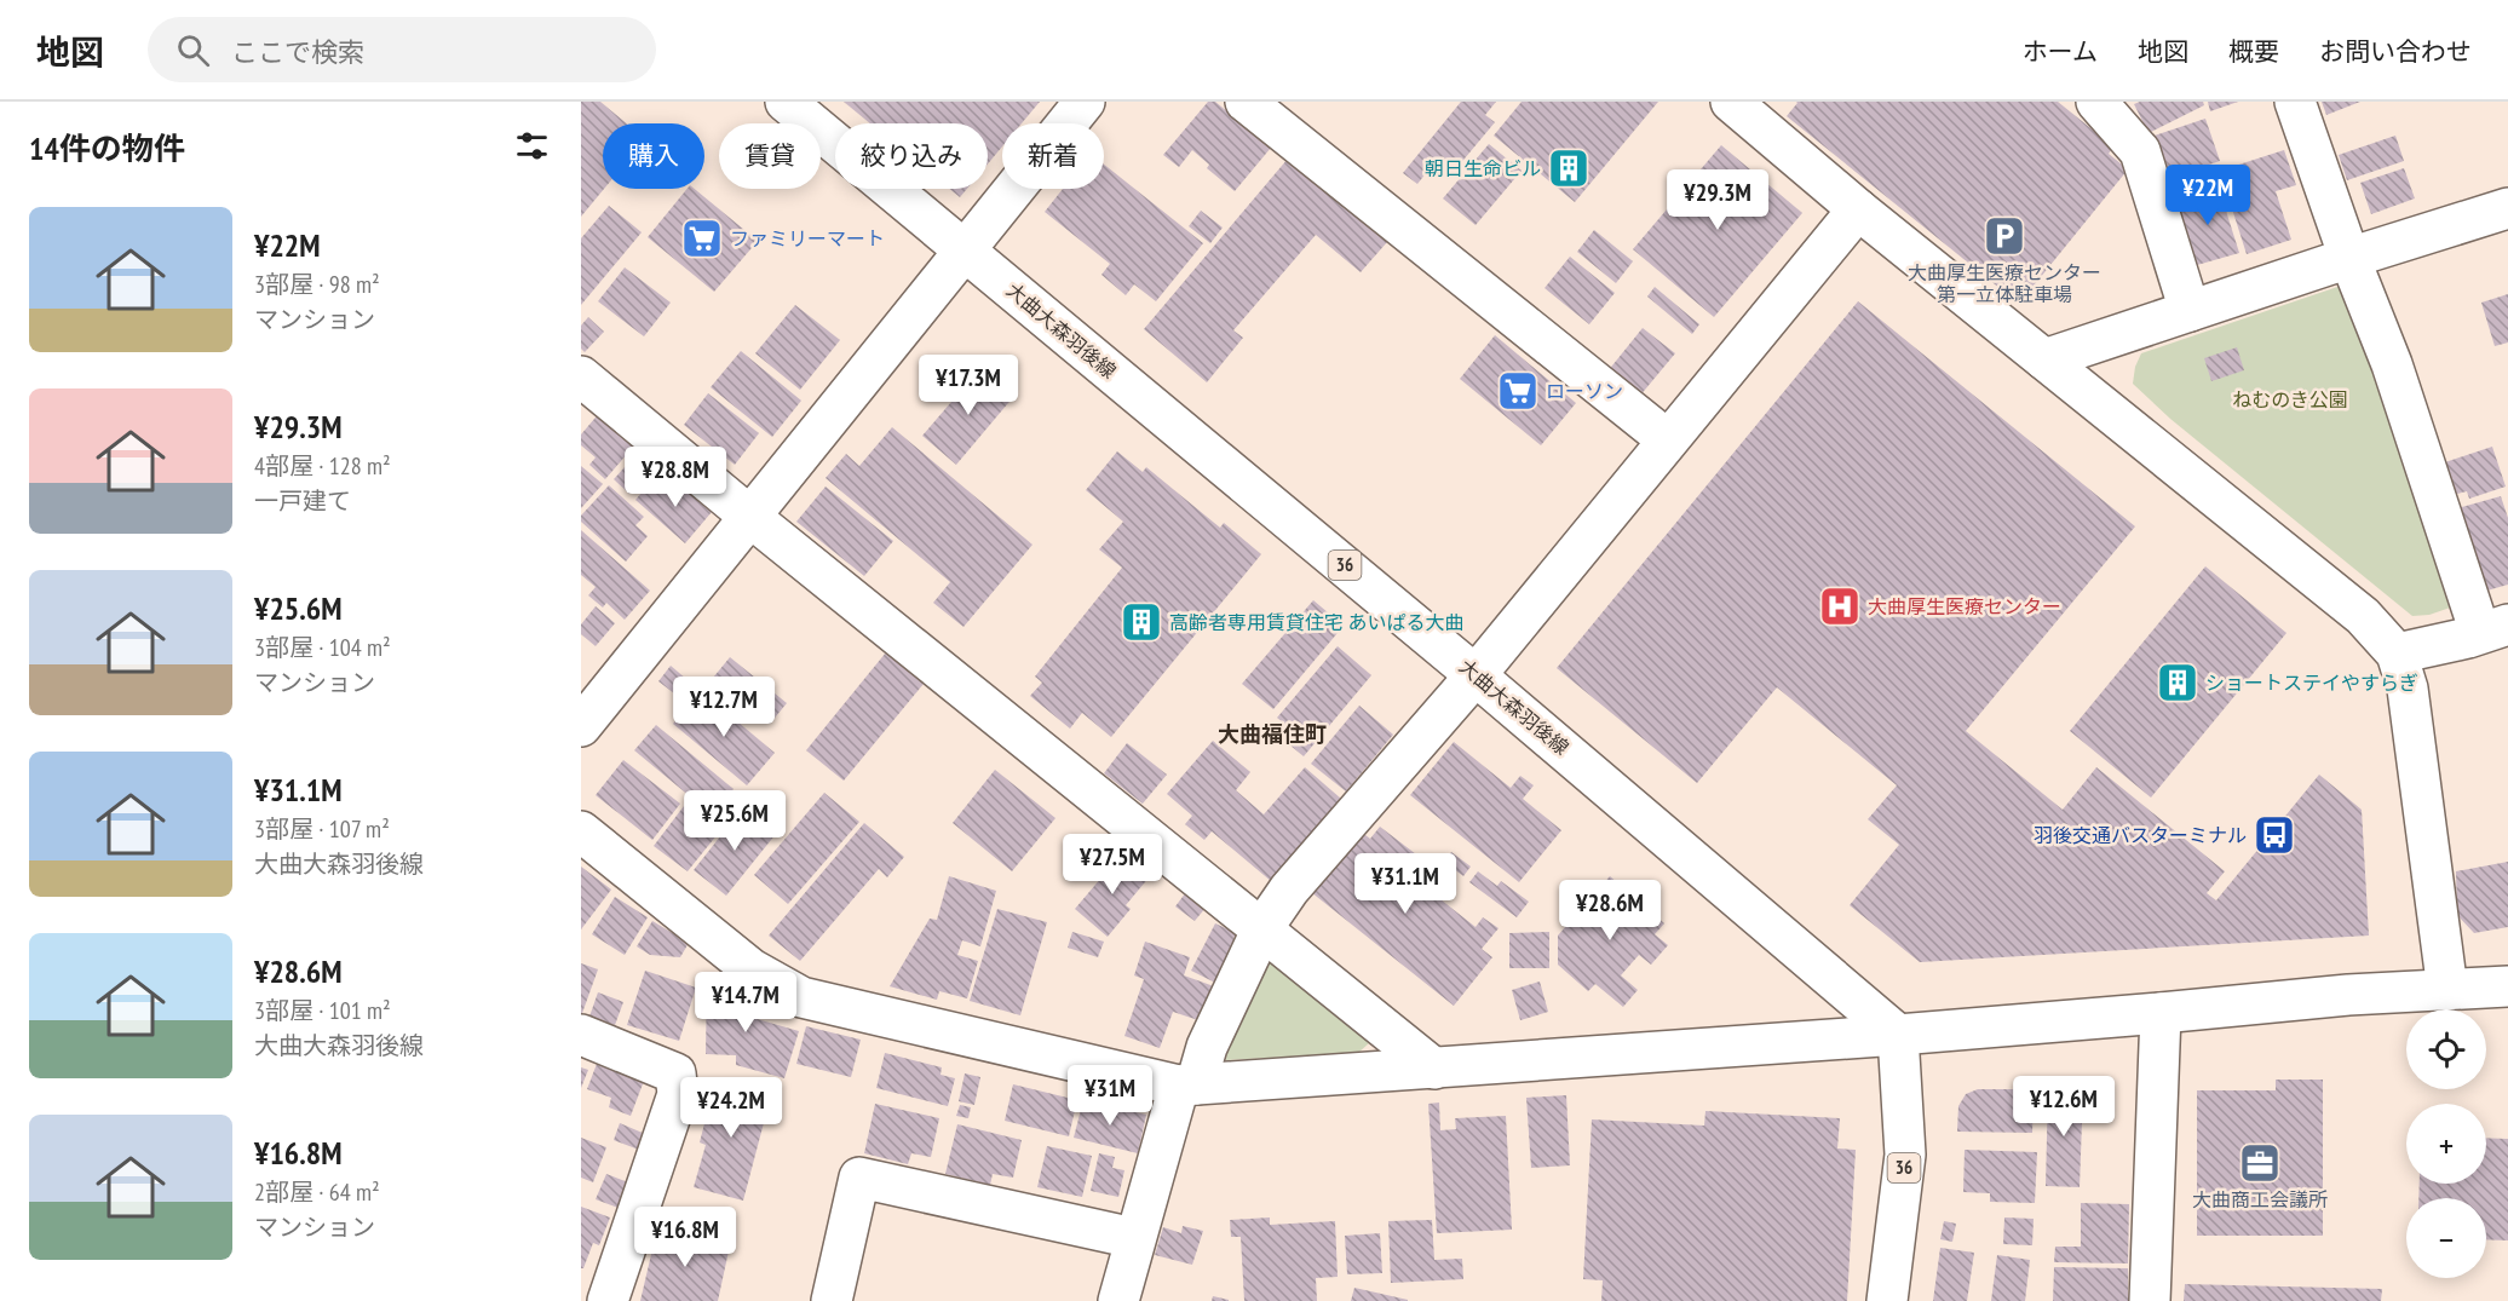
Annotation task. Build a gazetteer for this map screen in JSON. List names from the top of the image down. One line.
{"streets":{"street":["大曲大森羽後線","36"]},"crossings":[["大曲大森羽後線","36"]],"districts":["大曲福住町"],"parks":["ねむのき公園"],"places":{"building":["朝日生命ビル","高齢者専用賃貸住宅 あいぱる大曲","ショートステイやすらぎ"],"parking":["大曲厚生医療センター 第一立体駐車場"],"supermarket":["ファミリーマート","ローソン"],"hospital":["大曲厚生医療センター"],"bus stop":["羽後交通バスターミナル"],"office":["大曲商工会議所"]},"page":{"header":"地図","search":"ここで検索","nav":["ホーム","地図","概要","お問い合わせ"],"heading":"14件の物件","chip":["購入","賃貸","絞り込み","新着"],"price":["¥22M","¥29.3M","¥17.3M","¥28.8M","¥12.7M","¥25.6M","¥27.5M","¥31.1M","¥28.6M","¥14.7M","¥31M","¥12.6M","¥24.2M","¥16.8M"],"list":[{"name":"¥22M","note":"3部屋 · 98 m² · マンション"},{"name":"¥29.3M","note":"4部屋 · 128 m² · 一戸建て"},{"name":"¥25.6M","note":"3部屋 · 104 m² · マンション"},{"name":"¥31.1M","note":"3部屋 · 107 m² · 大曲大森羽後線"},{"name":"¥28.6M","note":"3部屋 · 101 m² · 大曲大森羽後線"},{"name":"¥16.8M","note":"2部屋 · 64 m² · マンション"}],"map_buttons":["+","−"]}}
